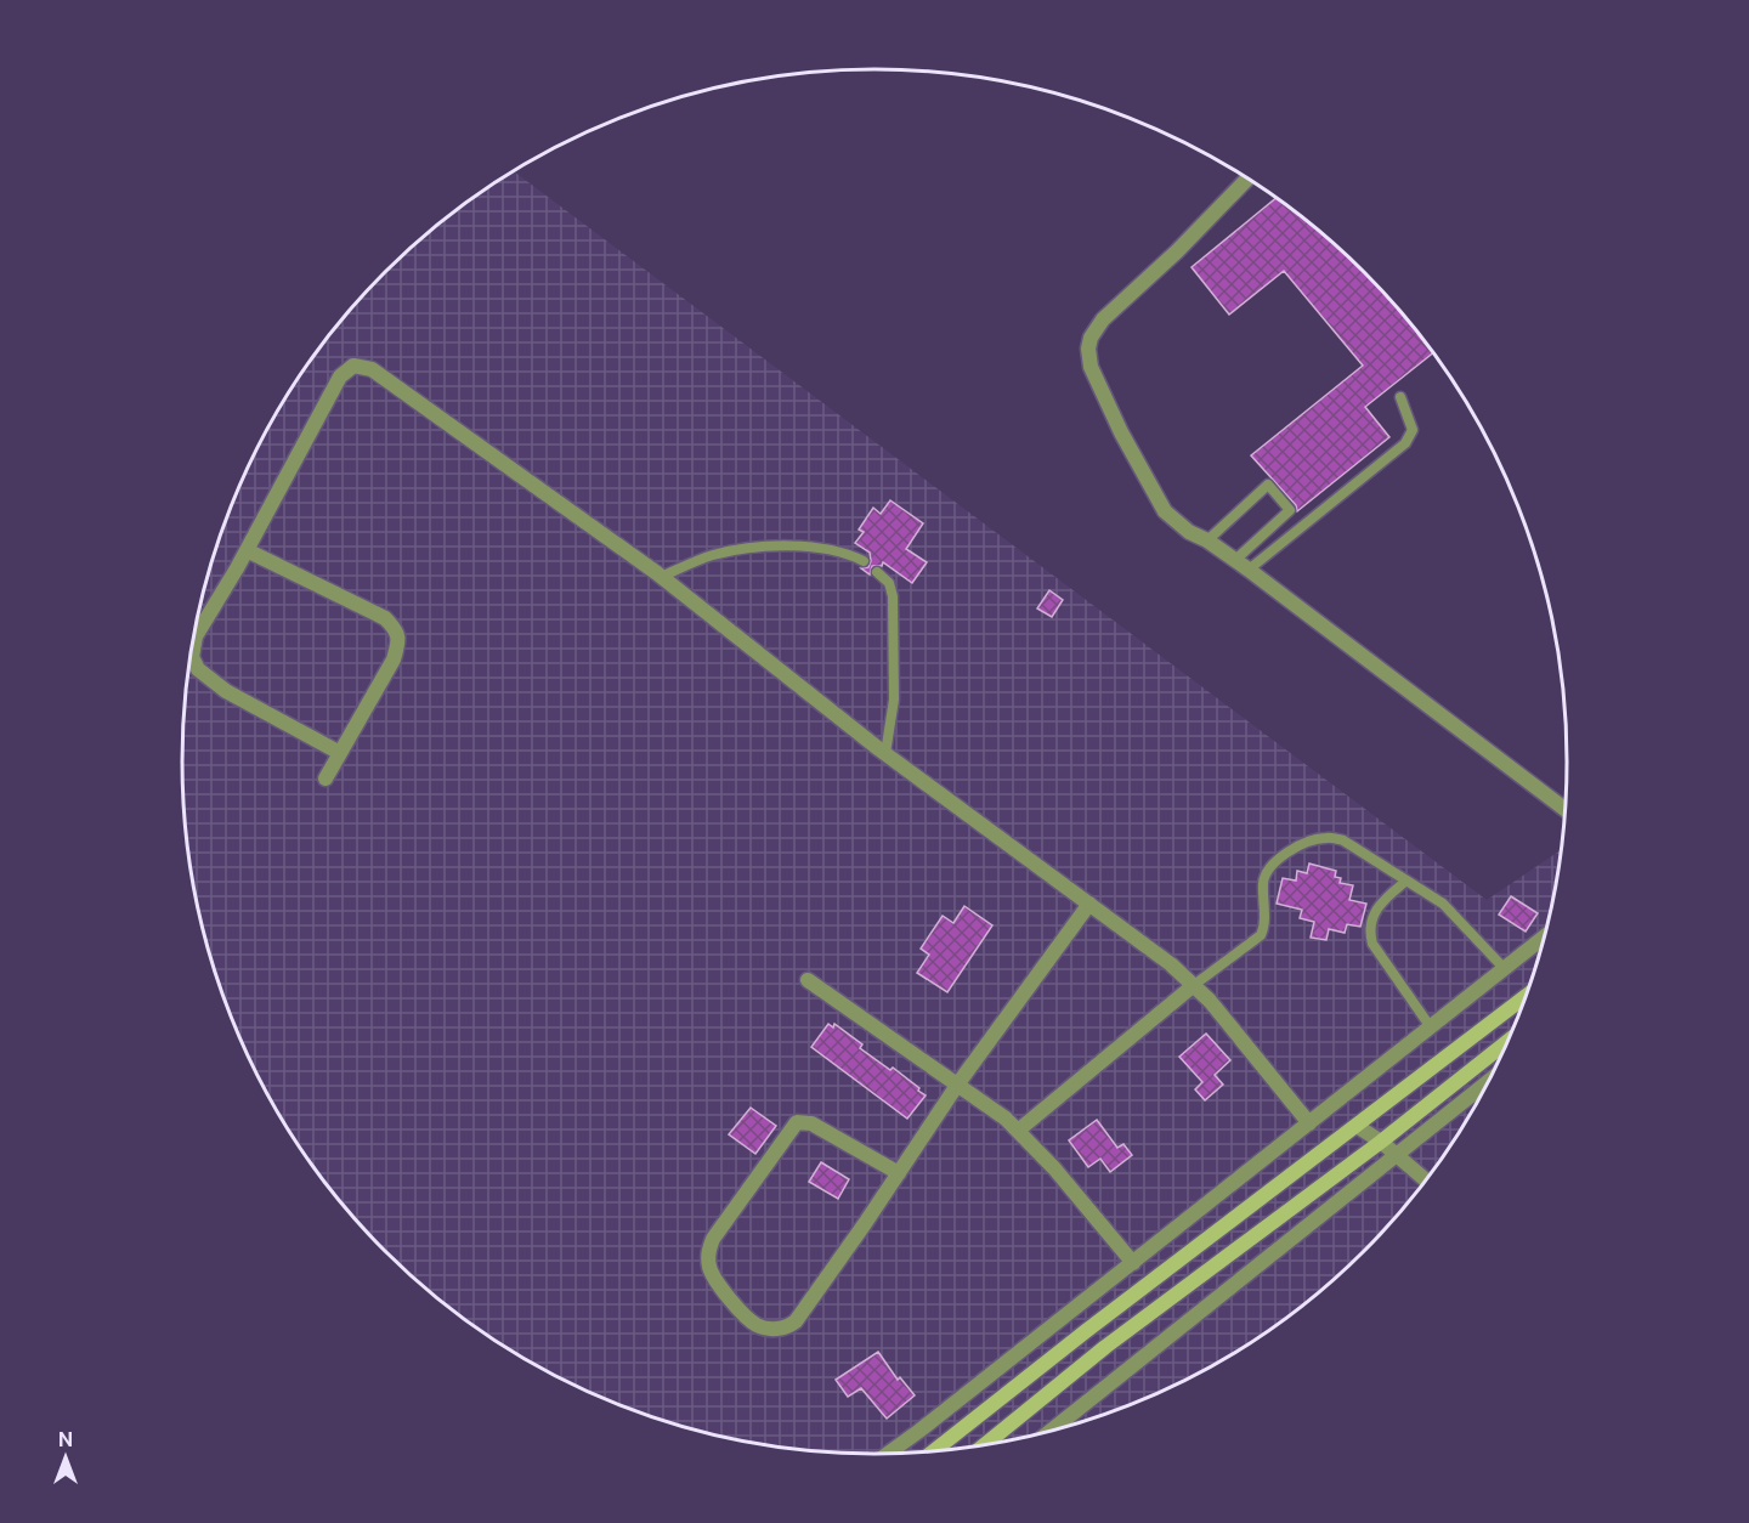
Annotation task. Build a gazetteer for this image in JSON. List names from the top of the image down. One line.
{"north":"top"}
